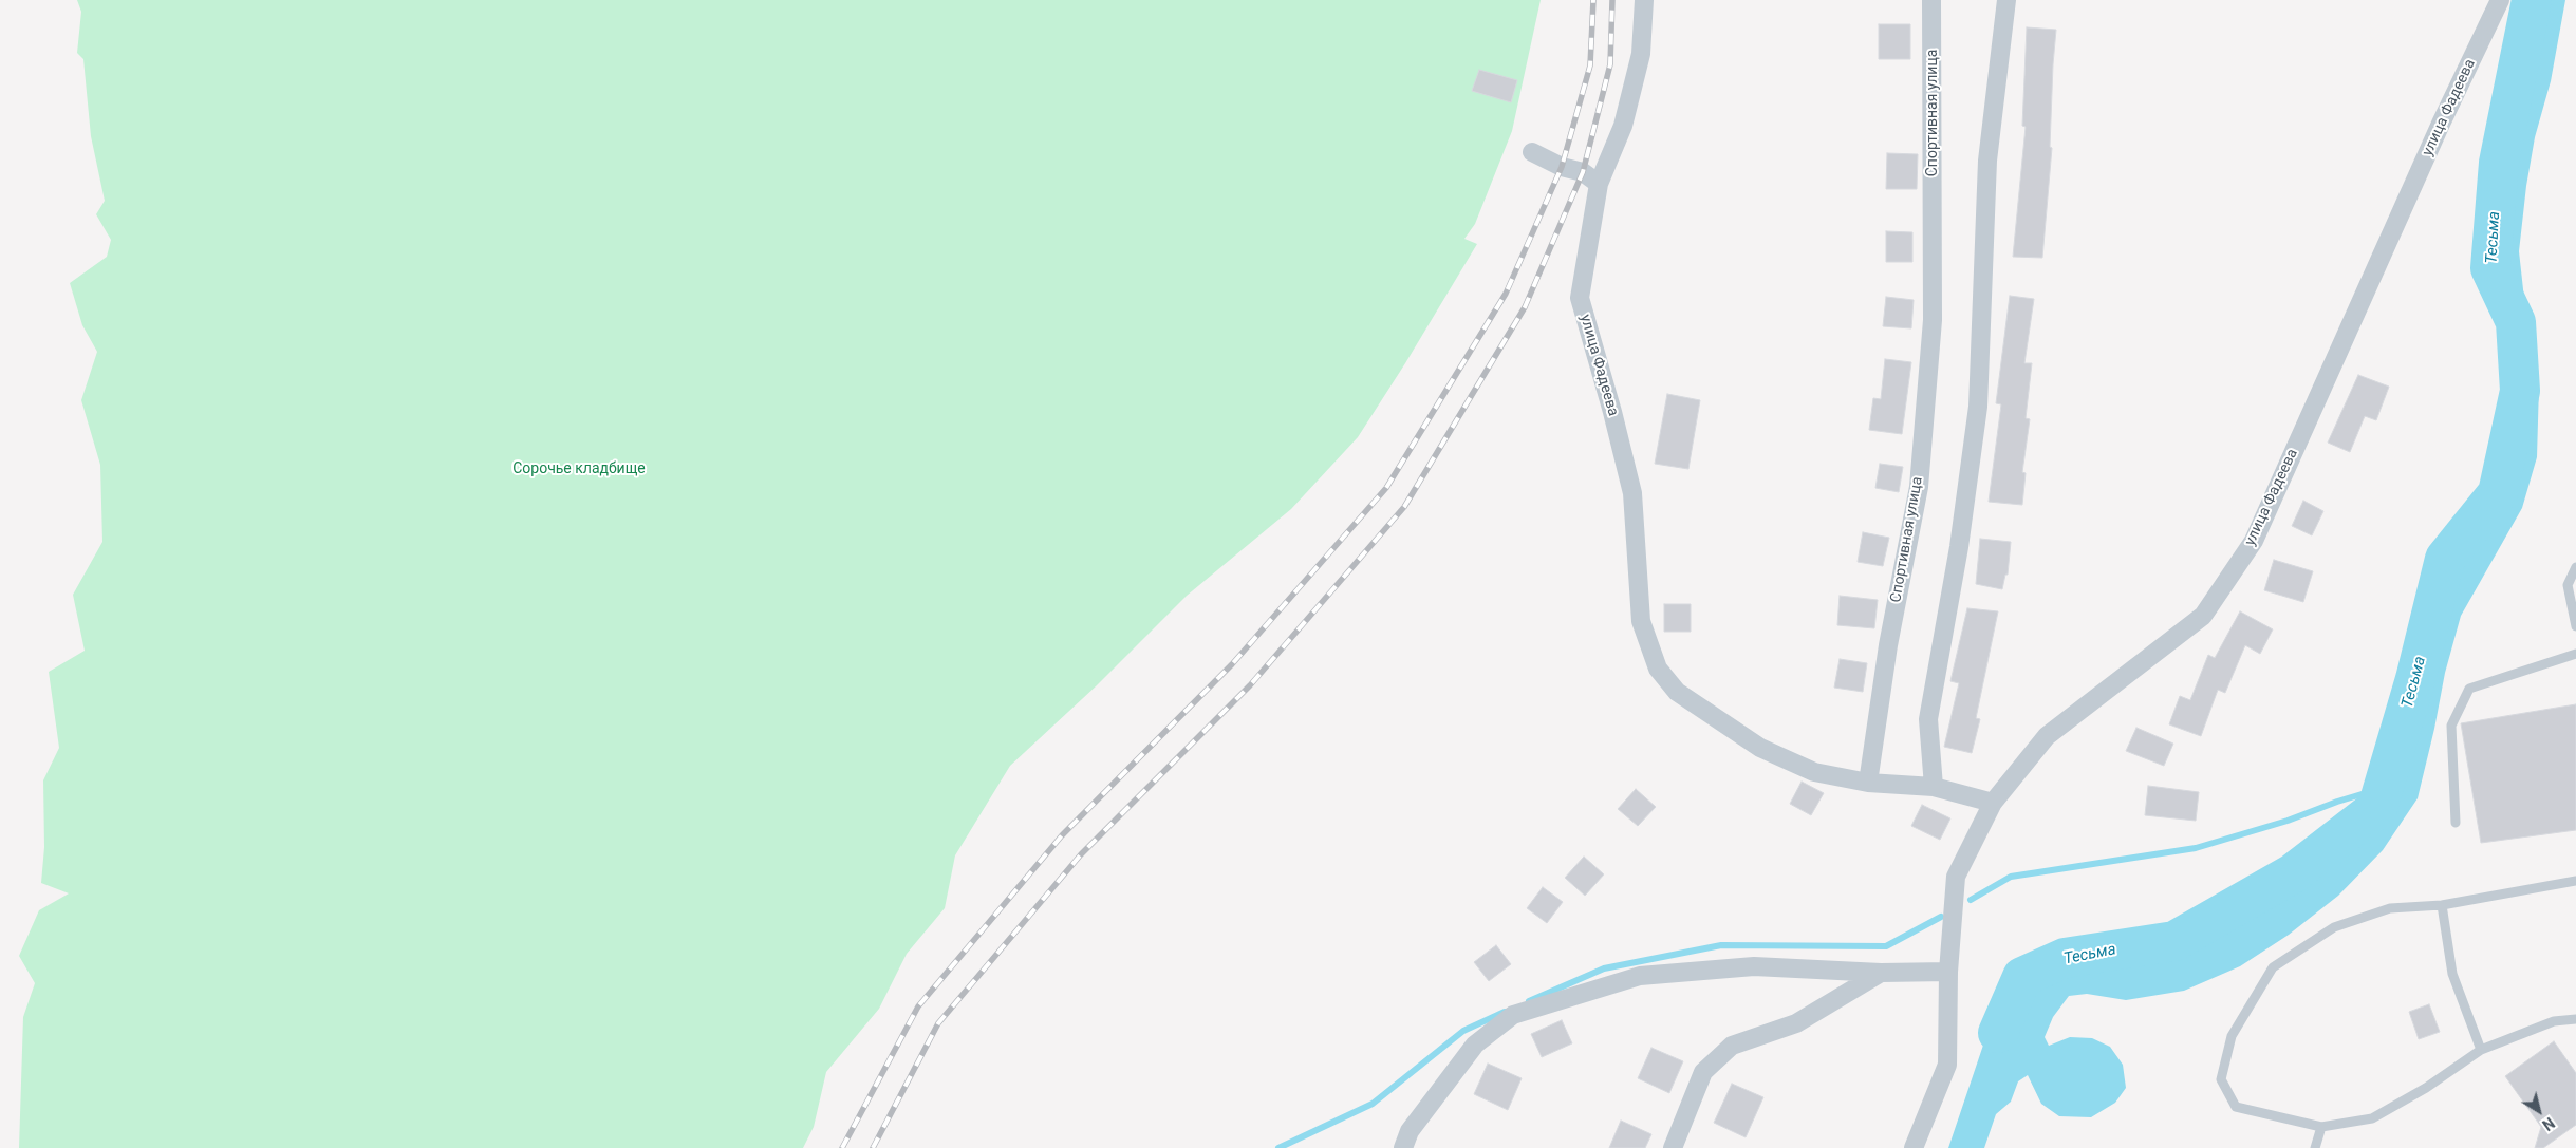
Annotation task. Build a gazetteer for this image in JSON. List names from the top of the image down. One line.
{"streets":{"street":["улица Фадеева","Спортивная улица"]},"crossings":[["улица Фадеева","Спортивная улица"]],"water":["Тесьма"],"parks":["Сорочье кладбище"],"north":"bottom right"}
